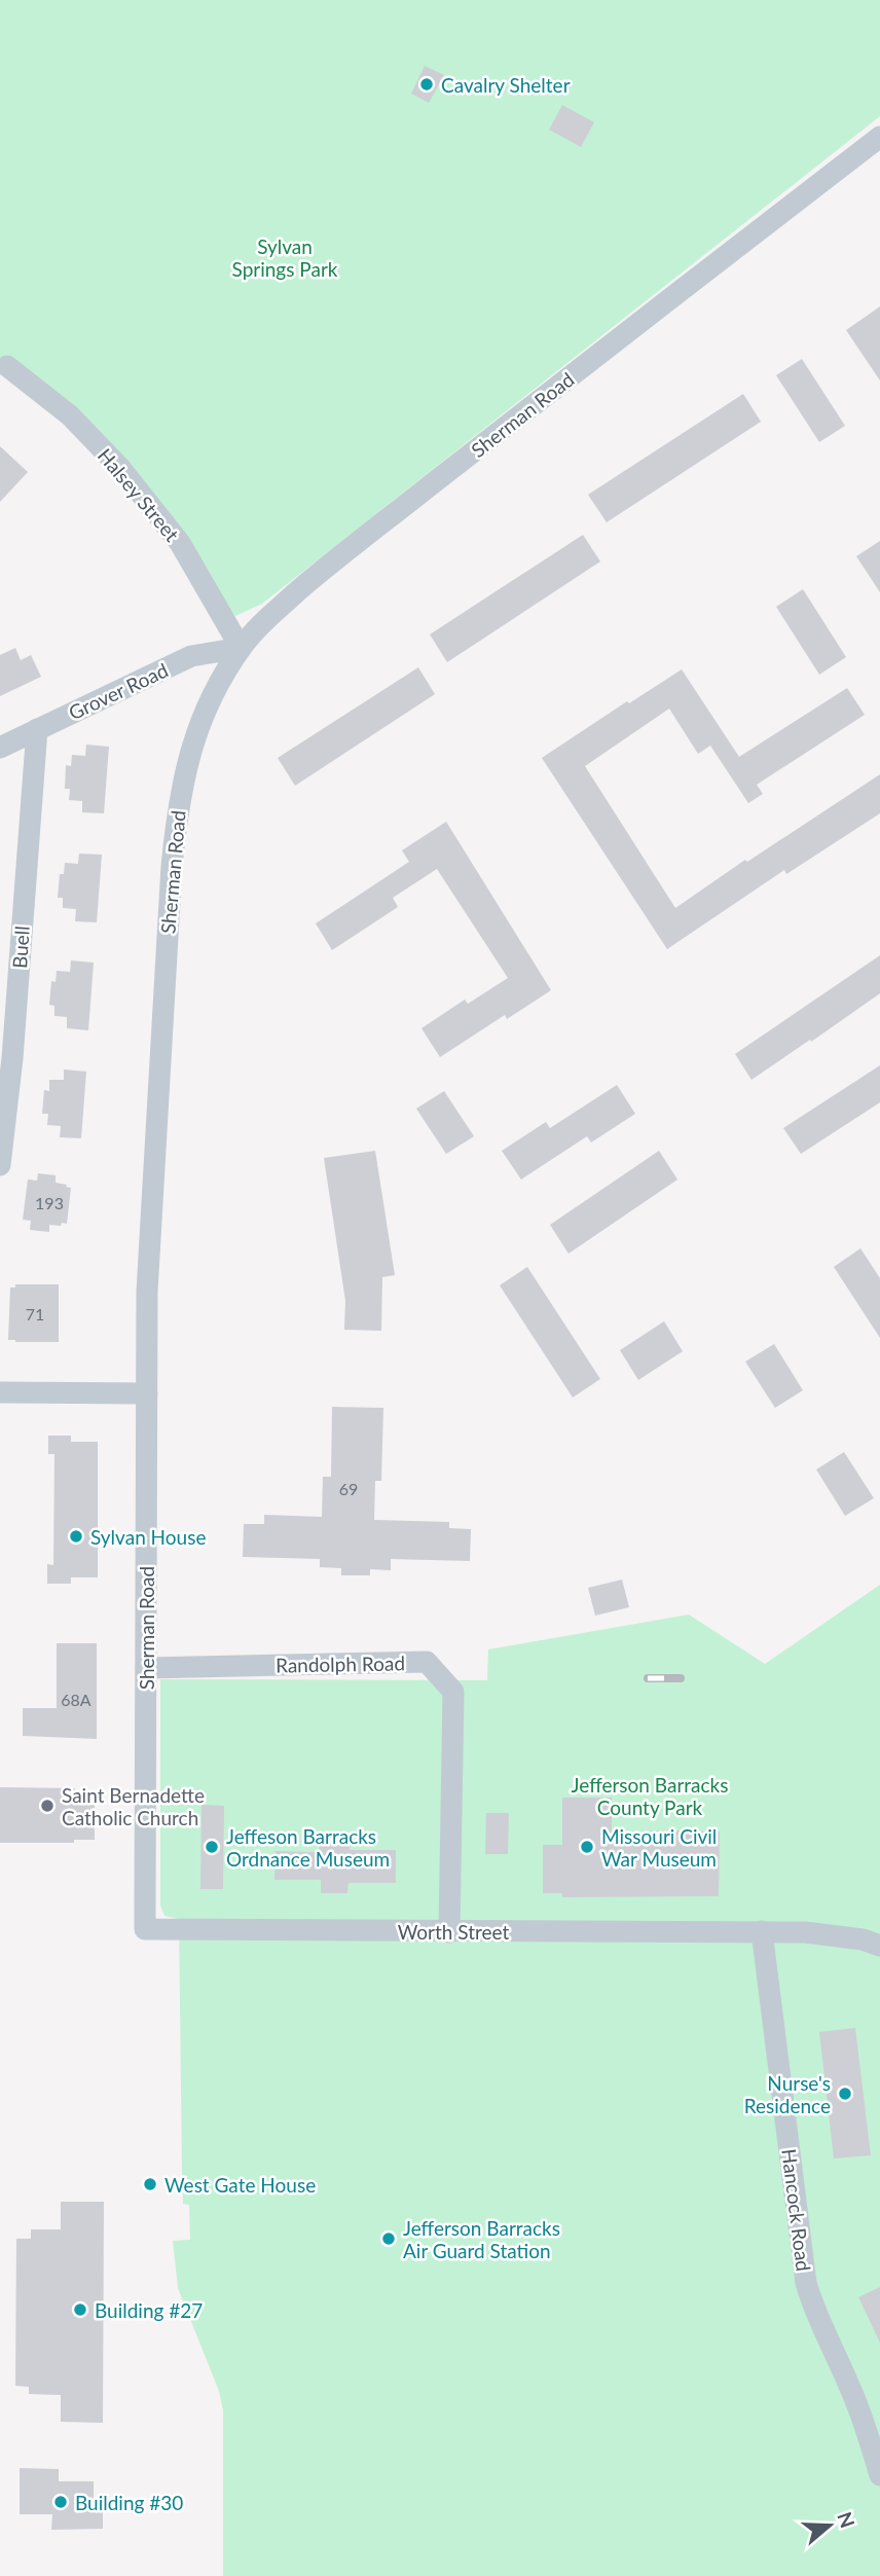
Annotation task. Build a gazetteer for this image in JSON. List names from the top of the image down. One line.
{"streets":{"street":["Sherman Road","Halsey Street","Grover Road","Buell","Randolph Road","Worth Street","Hancock Road"]},"crossings":[["Sherman Road","Halsey Street"],["Sherman Road","Grover Road"],["Sherman Road","Randolph Road"],["Sherman Road","Worth Street"],["Halsey Street","Grover Road"],["Grover Road","Buell"],["Randolph Road","Worth Street"],["Worth Street","Hancock Road"]],"parks":["Sylvan Springs Park","Jefferson Barracks County Park"],"places":["Cavalry Shelter","Sylvan House","Saint Bernadette Catholic Church","Jeffeson Barracks Ordnance Museum","Missouri Civil War Museum","Nurse's Residence","West Gate House","Jefferson Barracks Air Guard Station","Building #27","Building #30"],"house_numbers":["193","71","69","68A"],"north":"right"}
